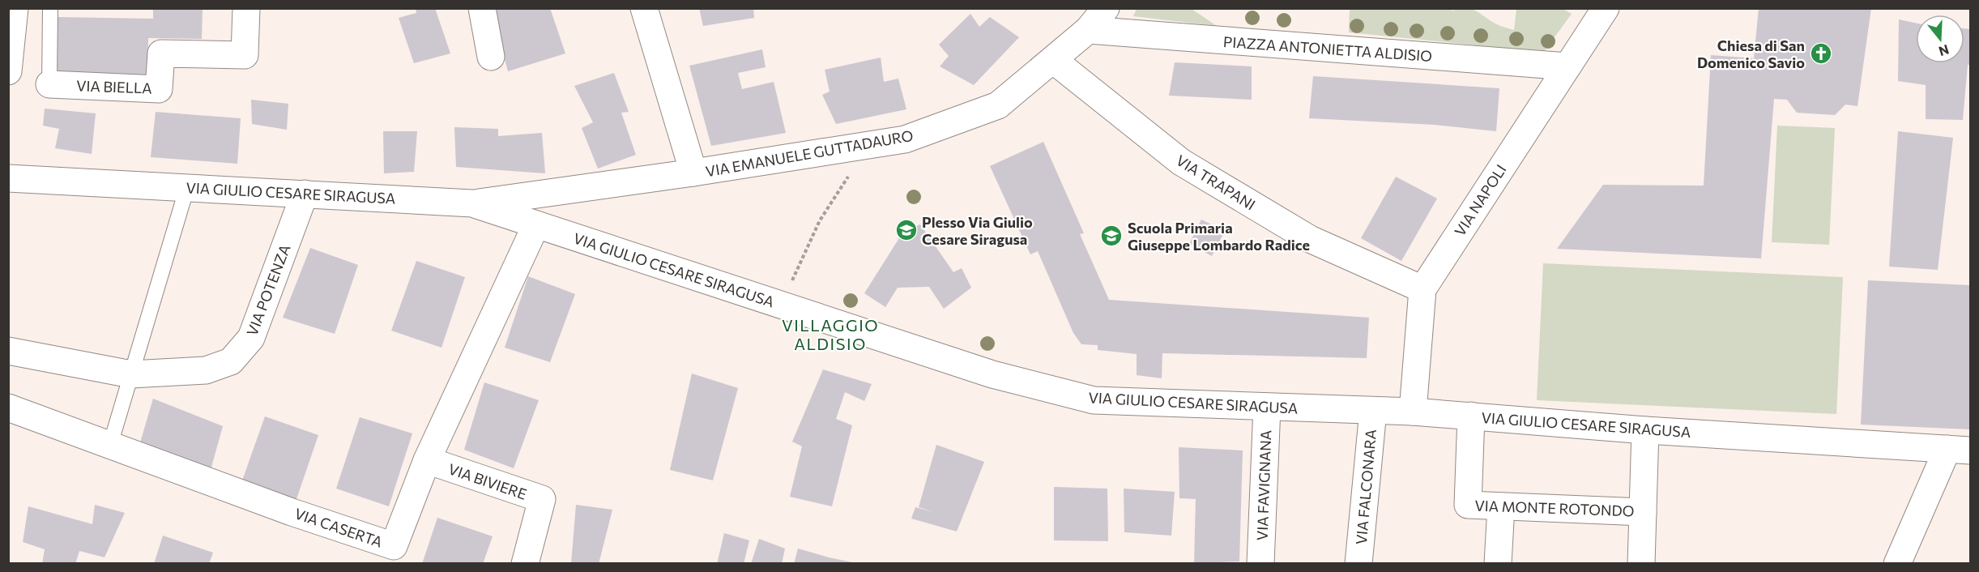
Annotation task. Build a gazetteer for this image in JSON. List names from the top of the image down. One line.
{"streets":{"street":["PIAZZA ANTONIETTA ALDISIO","VIA BIELLA","VIA EMANUELE GUTTADAURO","VIA TRAPANI","VIA GIULIO CESARE SIRAGUSA","VIA NAPOLI","VIA POTENZA","VIA BIVIERE","VIA FAVIGNANA","VIA FALCONARA","VIA MONTE ROTONDO","VIA CASERTA"]},"crossings":[["PIAZZA ANTONIETTA ALDISIO","VIA EMANUELE GUTTADAURO"],["PIAZZA ANTONIETTA ALDISIO","VIA NAPOLI"],["VIA EMANUELE GUTTADAURO","VIA TRAPANI"],["VIA EMANUELE GUTTADAURO","VIA GIULIO CESARE SIRAGUSA"],["VIA TRAPANI","VIA NAPOLI"],["VIA GIULIO CESARE SIRAGUSA","VIA NAPOLI"],["VIA GIULIO CESARE SIRAGUSA","VIA POTENZA"],["VIA GIULIO CESARE SIRAGUSA","VIA FAVIGNANA"],["VIA GIULIO CESARE SIRAGUSA","VIA FALCONARA"],["VIA GIULIO CESARE SIRAGUSA","VIA MONTE ROTONDO"],["VIA GIULIO CESARE SIRAGUSA","VIA CASERTA"],["VIA BIVIERE","VIA CASERTA"]],"districts":["VILLAGGIO ALDISIO"],"places":{"church":["Chiesa di San Domenico Savio"],"school or university":["Plesso Via Giulio Cesare Siragusa","Scuola Primaria Giuseppe Lombardo Radice"]},"north":"bottom"}
